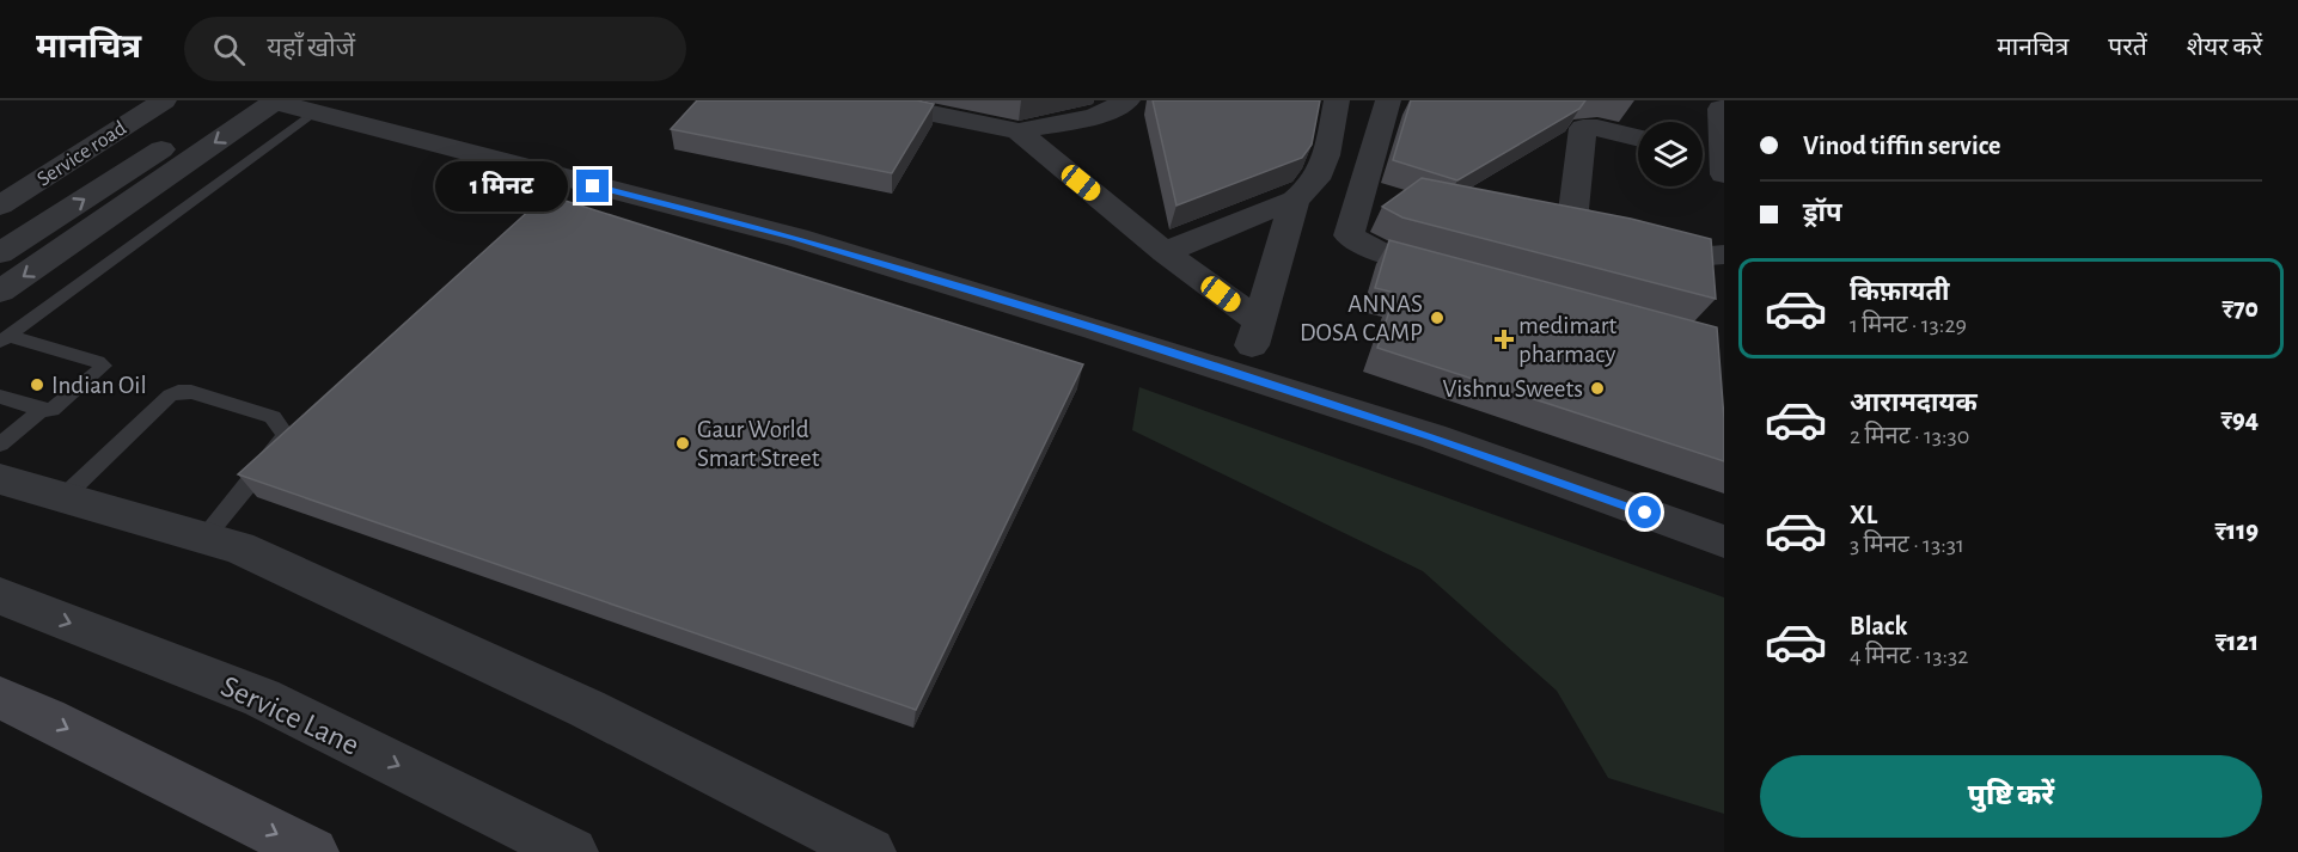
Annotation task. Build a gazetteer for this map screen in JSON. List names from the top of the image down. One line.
{"streets":{"street":["Service road","Service Lane"]},"places":{"other":["ANNAS DOSA CAMP","Indian Oil","Vishnu Sweets","Gaur World Smart Street"],"health":["medimart pharmacy"]},"page":{"header":"मानचित्र","search":"यहाँ खोजें","nav":["मानचित्र","परतें","शेयर करें"],"banner":["Vinod tiffin service","ड्रॉप"],"bubble":"1 मिनट","list":[{"name":"किफ़ायती","note":"1 मिनट · 13:29","value":"₹70"},{"name":"आरामदायक","note":"2 मिनट · 13:30","value":"₹94"},{"name":"XL","note":"3 मिनट · 13:31","value":"₹119"},{"name":"Black","note":"4 मिनट · 13:32","value":"₹121"}],"buttons":"पुष्टि करें"}}
